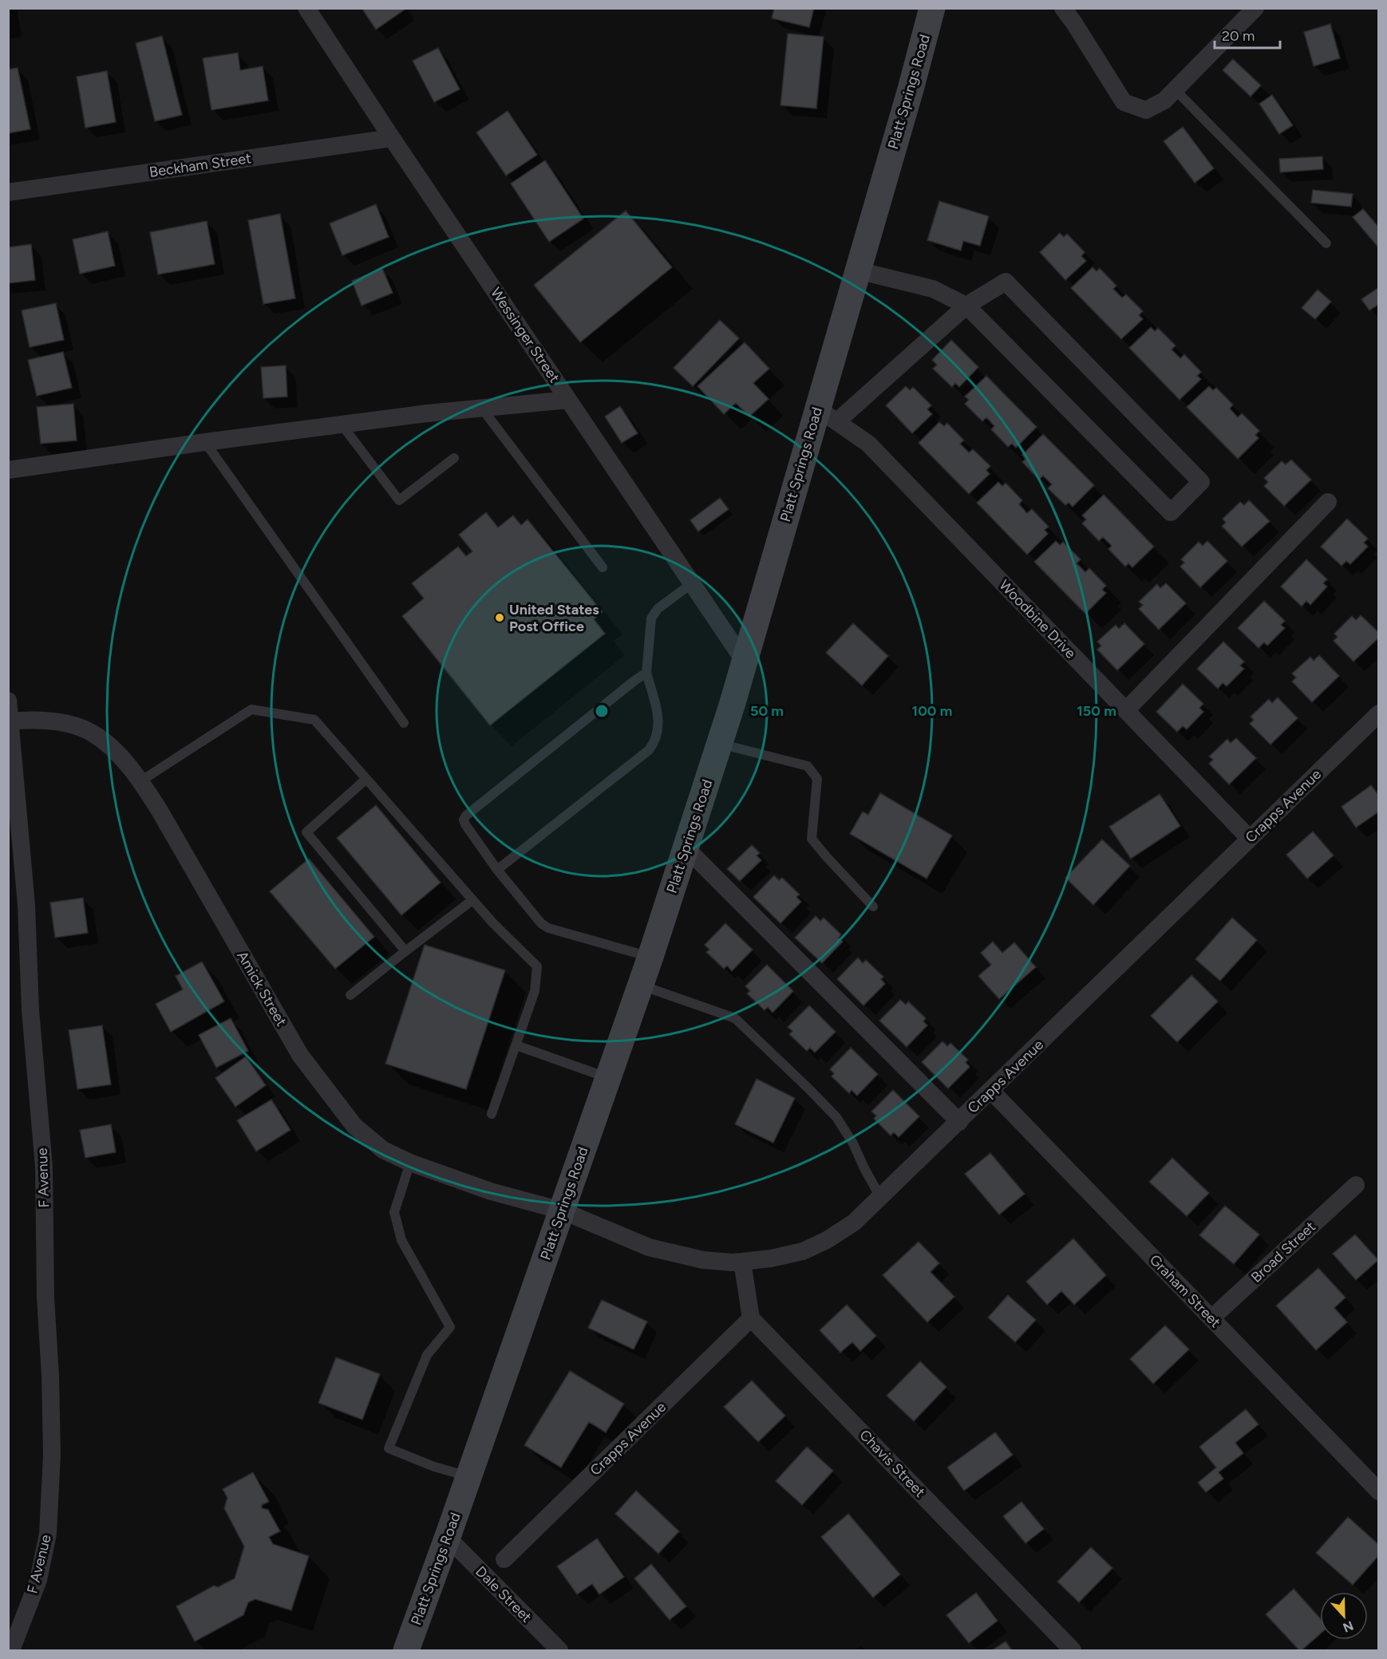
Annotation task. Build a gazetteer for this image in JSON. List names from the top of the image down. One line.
{"streets":{"main road":["Platt Springs Road"],"street":["Beckham Street","Wessinger Street","Woodbine Drive","Crapps Avenue","Amick Street","F Avenue","Broad Street","Graham Street","Chavis Street","Dale Street"]},"crossings":[["Platt Springs Road","Wessinger Street"],["Platt Springs Road","Woodbine Drive"],["Platt Springs Road","Crapps Avenue"],["Platt Springs Road","Amick Street"],["Platt Springs Road","Dale Street"],["Beckham Street","Wessinger Street"],["Woodbine Drive","Crapps Avenue"],["Crapps Avenue","Amick Street"],["Crapps Avenue","Graham Street"],["Crapps Avenue","Chavis Street"],["Amick Street","F Avenue"],["Broad Street","Graham Street"]],"places":["United States Post Office"],"scale_bar":"20 m","north":"bottom","rings":["50 m","100 m","150 m"]}
